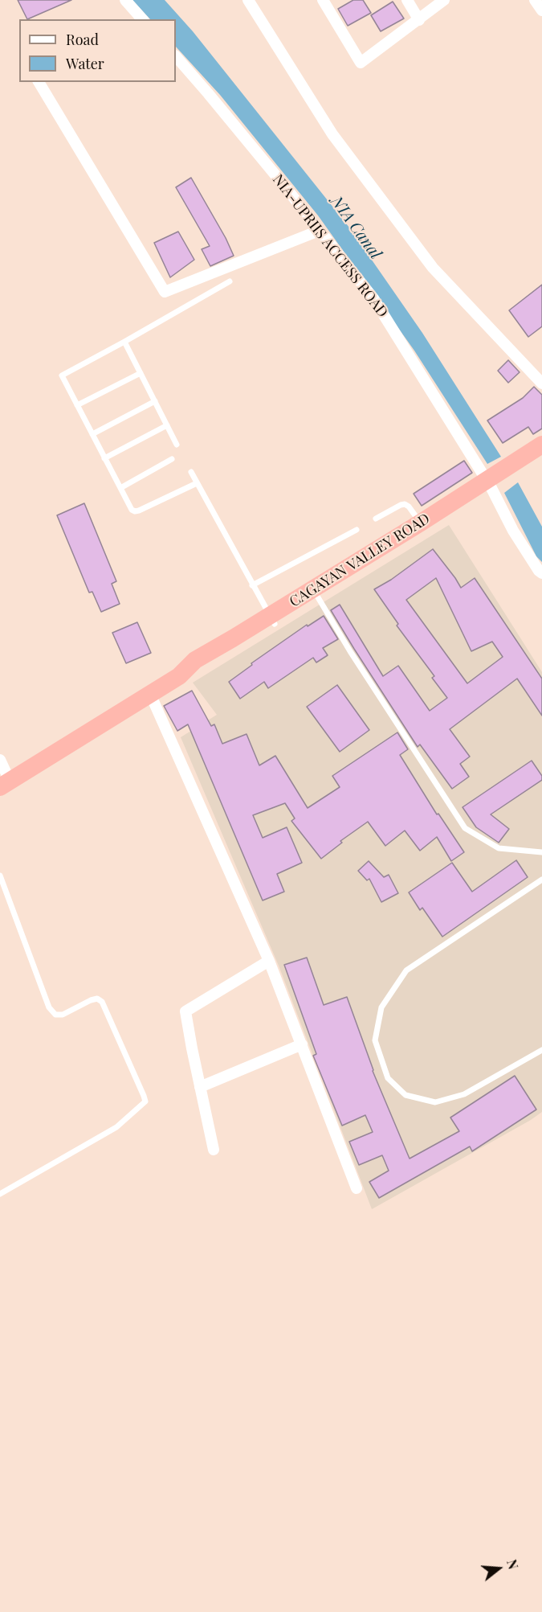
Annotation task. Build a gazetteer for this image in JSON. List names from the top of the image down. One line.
{"streets":{"highway":["CAGAYAN VALLEY ROAD"],"street":["NIA-UPRIIS ACCESS ROAD"]},"crossings":[["NIA-UPRIIS ACCESS ROAD","CAGAYAN VALLEY ROAD"]],"water":["NIA Canal"],"legend":["Road","Water"],"north":"right"}
